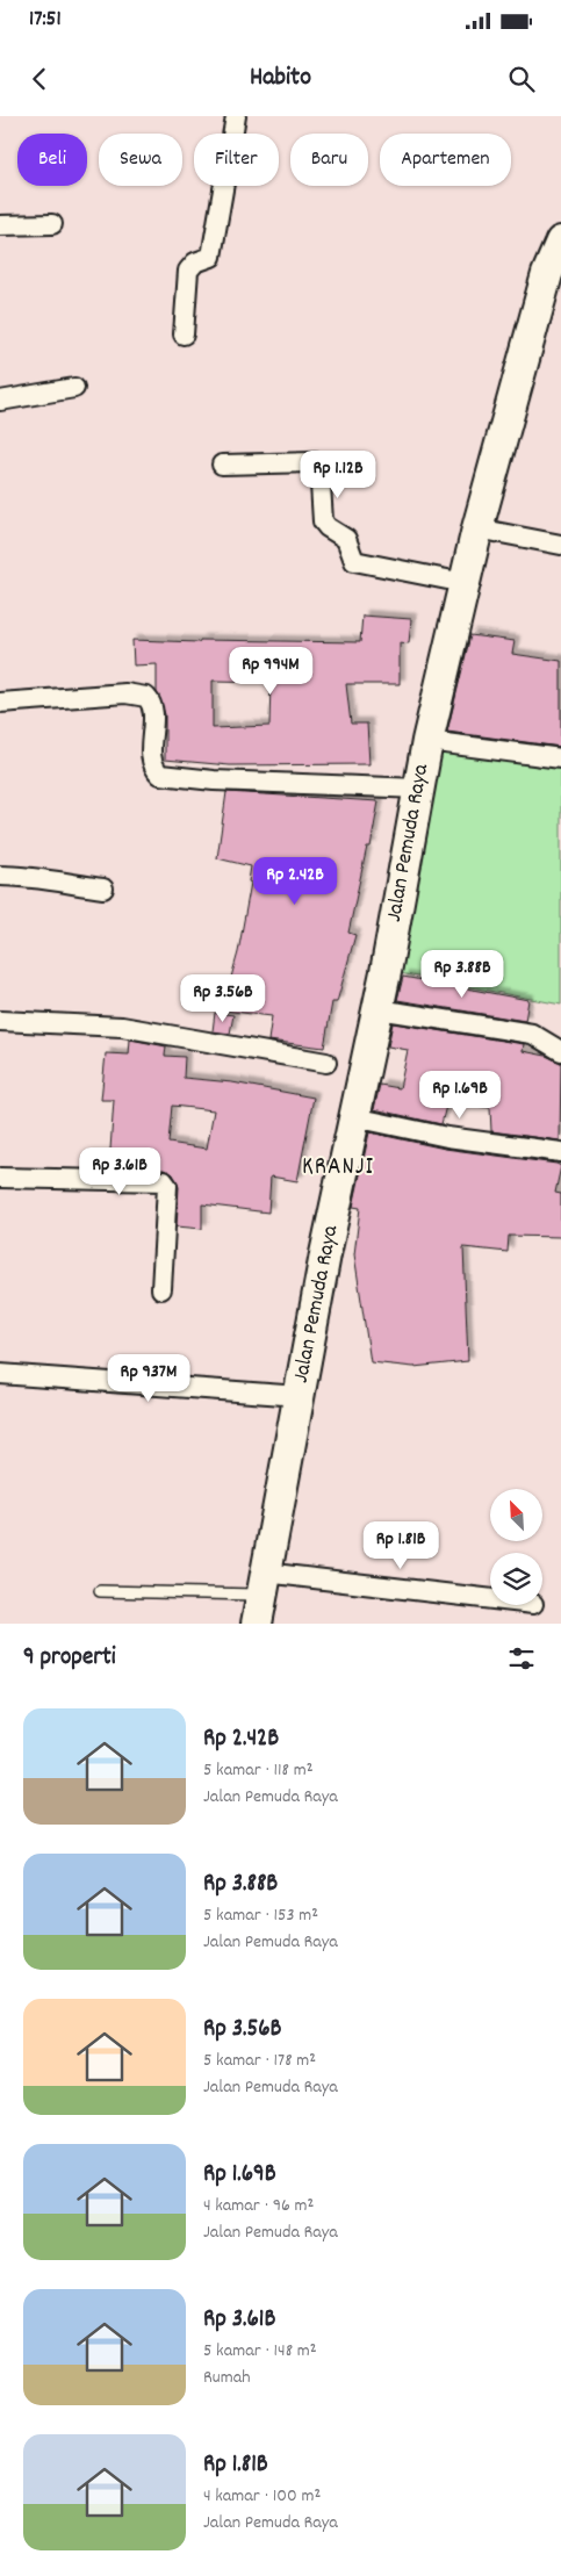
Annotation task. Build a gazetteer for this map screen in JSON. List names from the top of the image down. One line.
{"streets":{"main road":["Jalan Pemuda Raya"]},"districts":["KRANJI"],"north":"top left","page":{"status":"17:51","header":"Habito","chip":["Beli","Sewa","Filter","Baru","Apartemen"],"price":["Rp 1.12B","Rp 994M","Rp 2.42B","Rp 3.88B","Rp 3.56B","Rp 1.69B","Rp 3.61B","Rp 937M","Rp 1.81B"],"heading":"9 properti","list":[{"name":"Rp 2.42B","note":"5 kamar · 118 m² · Jalan Pemuda Raya"},{"name":"Rp 3.88B","note":"5 kamar · 153 m² · Jalan Pemuda Raya"},{"name":"Rp 3.56B","note":"5 kamar · 178 m² · Jalan Pemuda Raya"},{"name":"Rp 1.69B","note":"4 kamar · 96 m² · Jalan Pemuda Raya"},{"name":"Rp 3.61B","note":"5 kamar · 148 m² · Rumah"},{"name":"Rp 1.81B","note":"4 kamar · 100 m² · Jalan Pemuda Raya"}]}}
